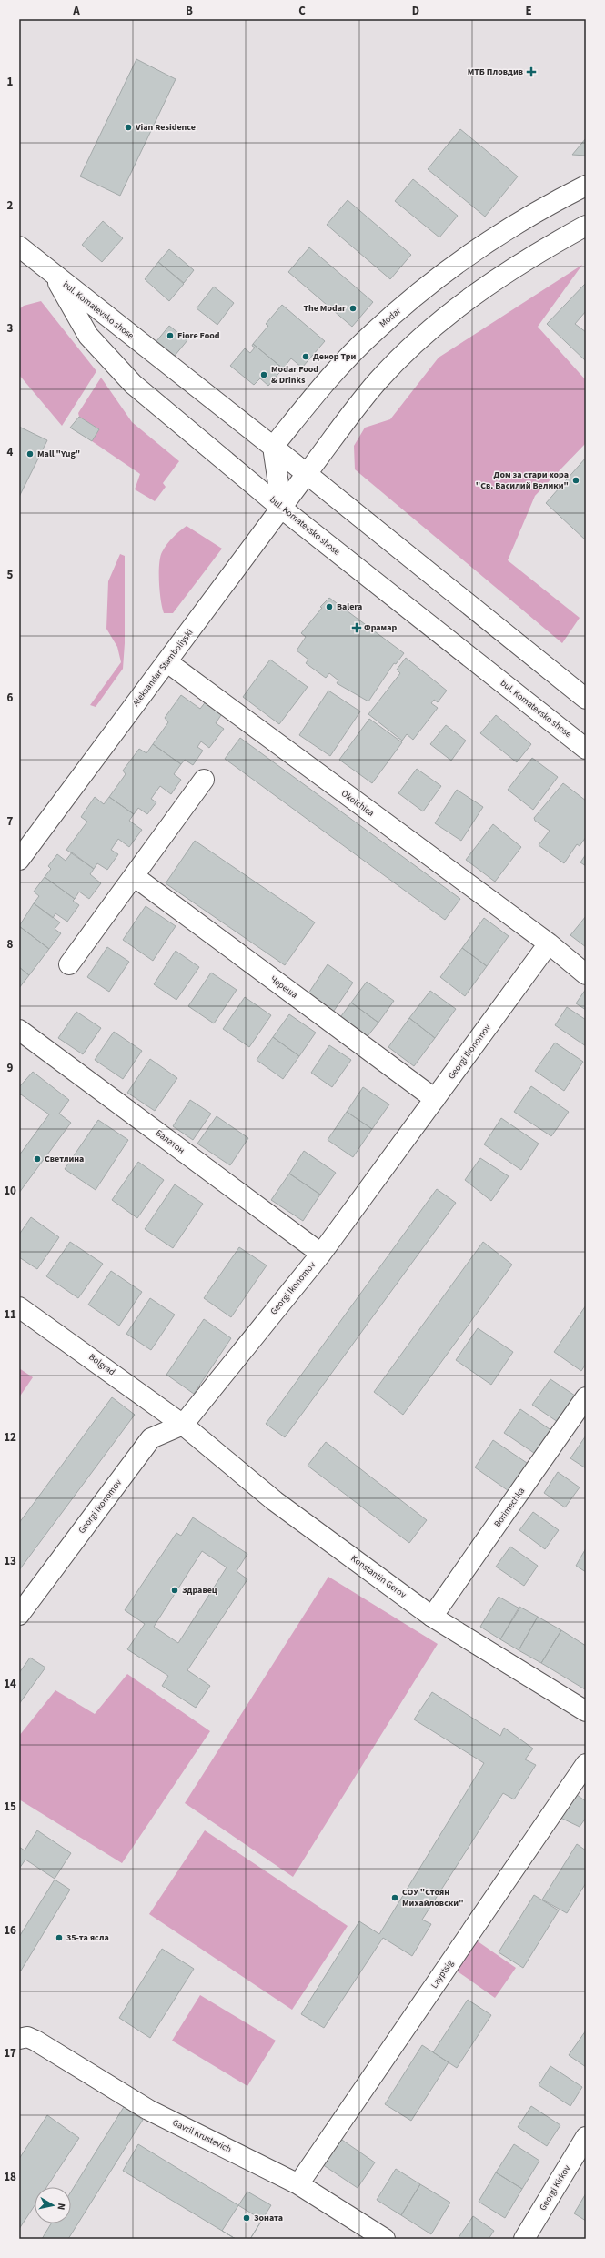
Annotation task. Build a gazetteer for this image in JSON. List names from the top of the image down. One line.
{"streets":{"street":["bul. Komatevsko shose","Modar","Aleksandar Stamboliyski","Okolchica","Череша","Georgi Ikonomov","Балатон","Bolgrad","Borimechka","Konstantin Gerov","Layptsig","Gavril Krustevich","Georgi Kirkov"]},"crossings":[["bul. Komatevsko shose","Modar"],["bul. Komatevsko shose","Aleksandar Stamboliyski"],["Aleksandar Stamboliyski","Okolchica"],["Okolchica","Georgi Ikonomov"],["Череша","Georgi Ikonomov"],["Georgi Ikonomov","Балатон"],["Georgi Ikonomov","Bolgrad"],["Georgi Ikonomov","Konstantin Gerov"],["Bolgrad","Konstantin Gerov"],["Borimechka","Konstantin Gerov"],["Layptsig","Gavril Krustevich"]],"places":{"health":["МТБ Пловдив","Фрамар"],"other":["Vian Residence","The Modar","Fiore Food","Декор Три","Modar Food & Drinks","Mall \"Yug\"","Дом за стари хора \"Св. Василий Велики\"","Balera","Светлина","Здравец","СОУ \"Стоян Михайловски\"","35-та ясла","Зоната"]},"north":"right","grid":{"columns":["A","B","C","D","E"],"rows":["1","2","3","4","5","6","7","8","9","10","11","12","13","14","15","16","17","18"]}}
